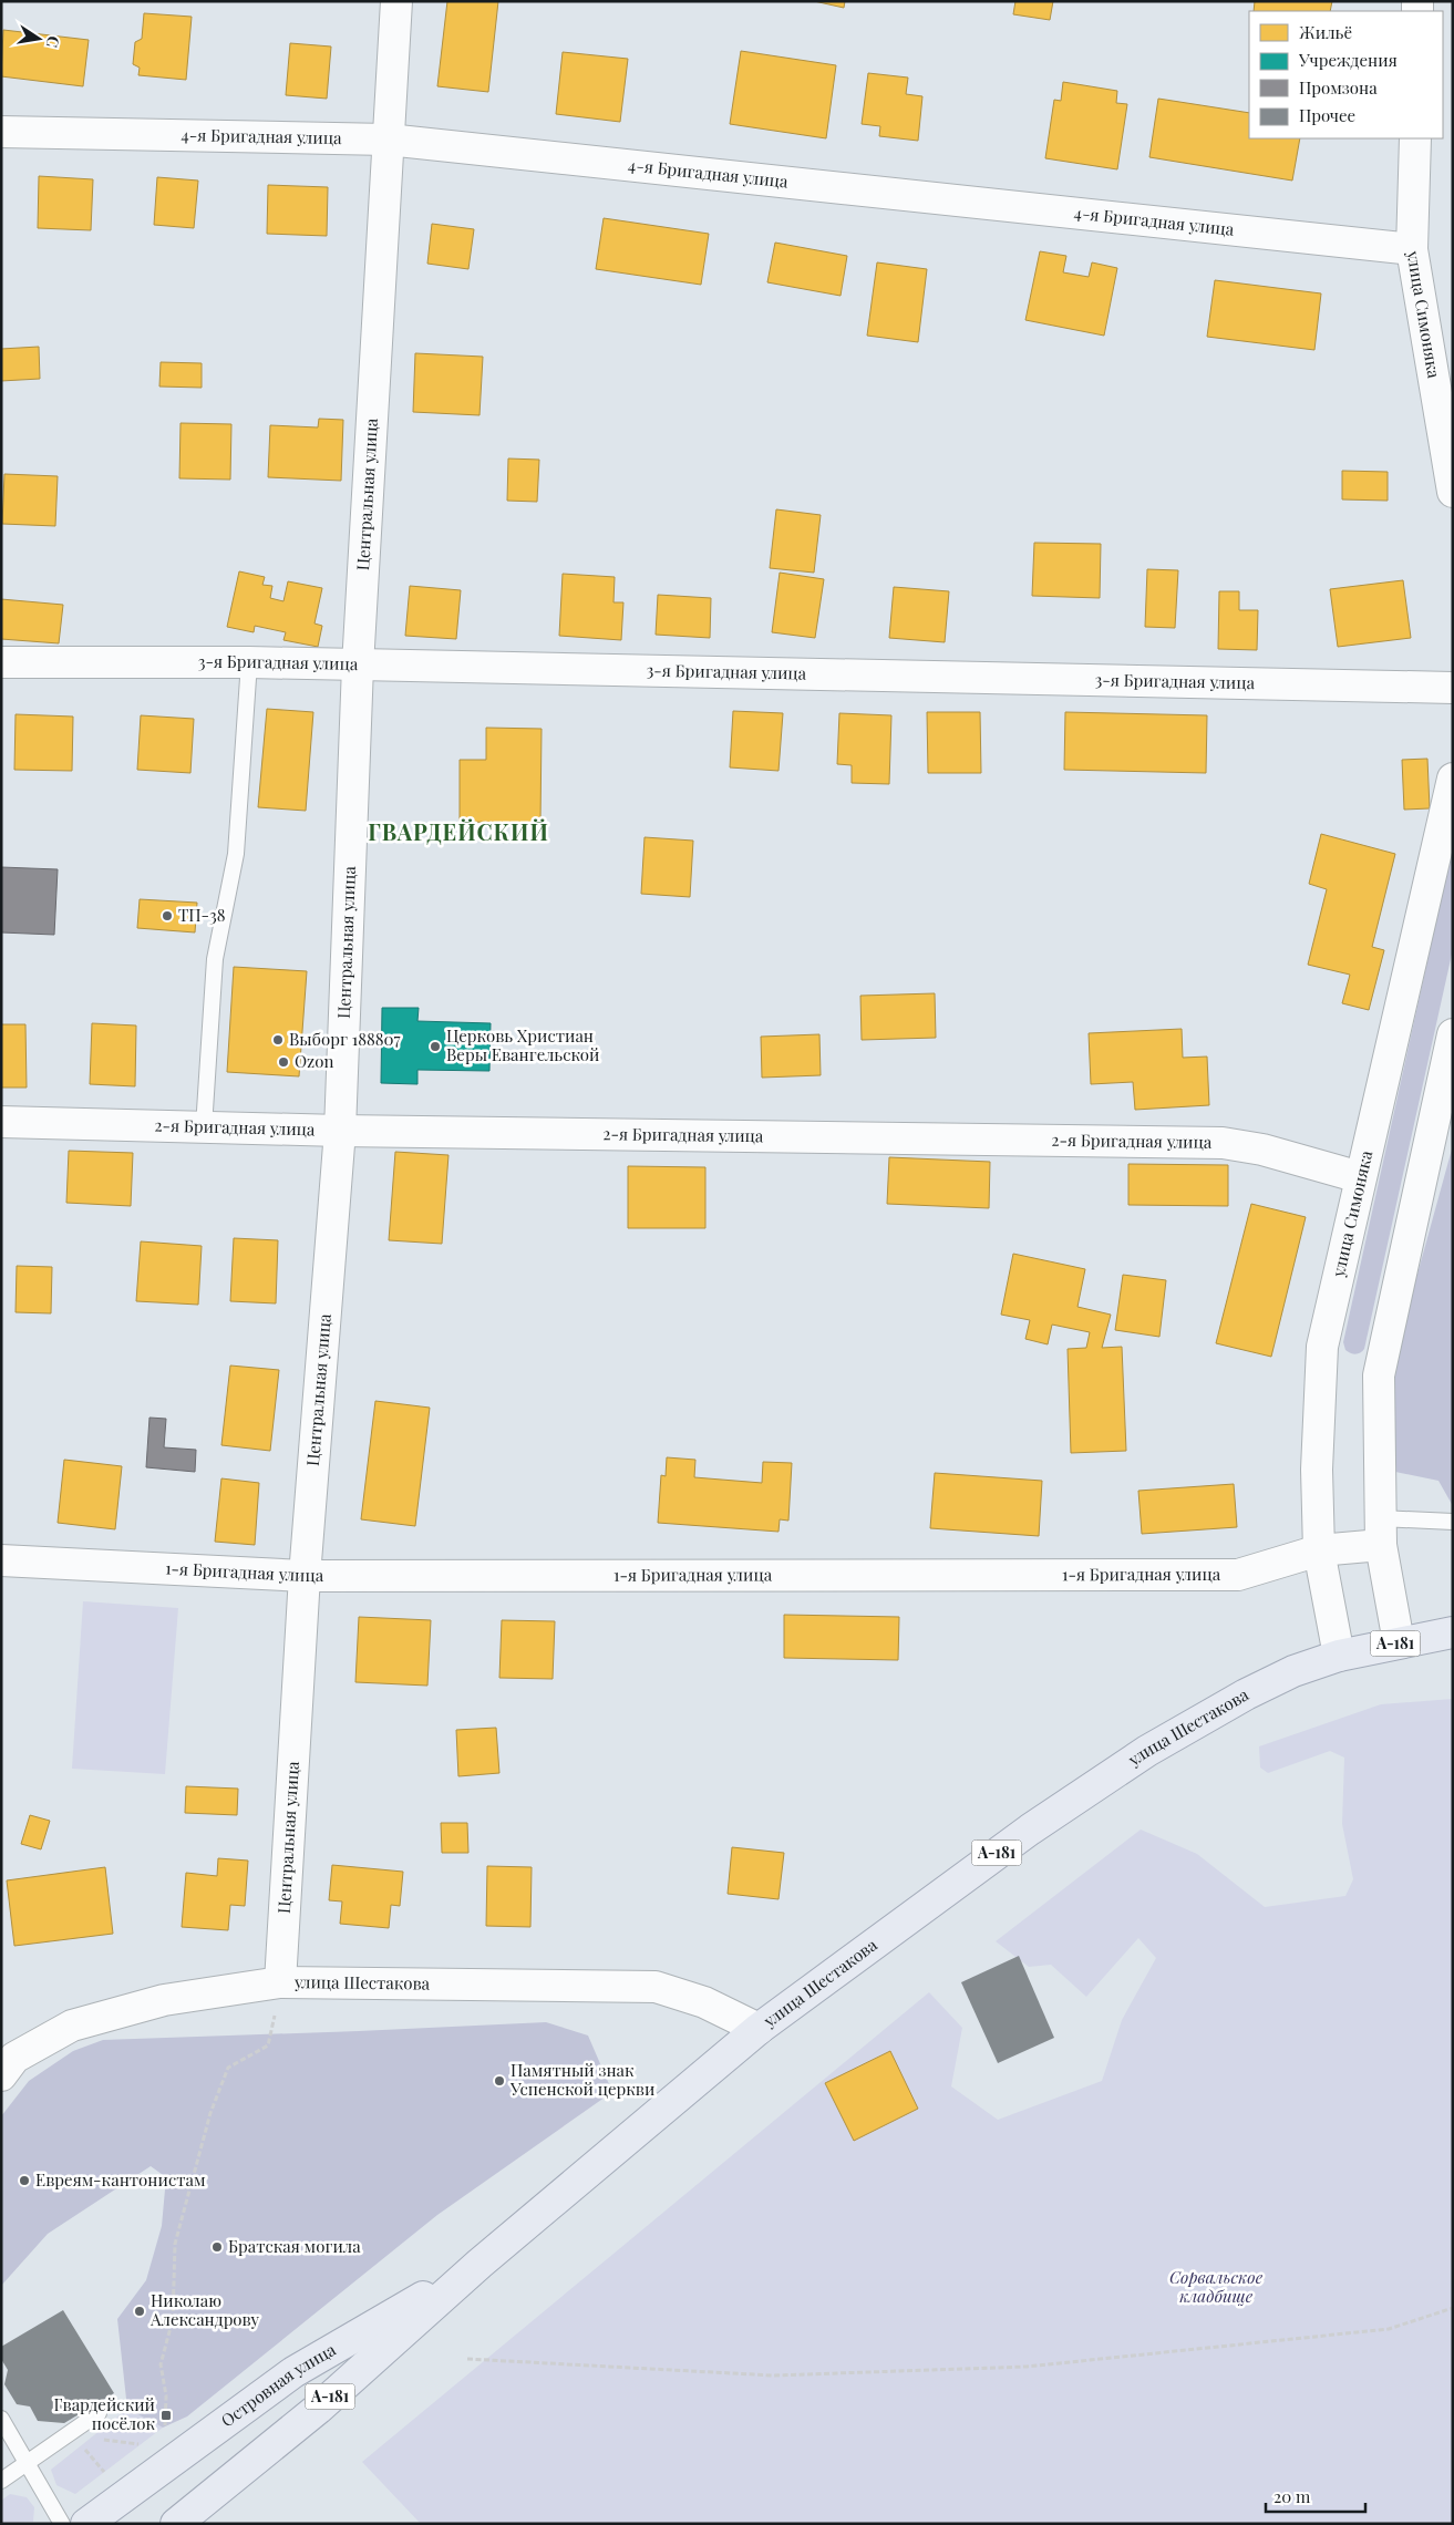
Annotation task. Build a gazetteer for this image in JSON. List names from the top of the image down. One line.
{"streets":{"main road":["А-181","улица Шестакова","Островная улица"],"street":["4-я Бригадная улица","улица Симоняка","Центральная улица","3-я Бригадная улица","2-я Бригадная улица","1-я Бригадная улица"]},"crossings":[["4-я Бригадная улица","улица Симоняка"],["4-я Бригадная улица","Центральная улица"],["улица Симоняка","2-я Бригадная улица"],["улица Симоняка","1-я Бригадная улица"],["улица Симоняка","улица Шестакова"],["Центральная улица","3-я Бригадная улица"],["Центральная улица","2-я Бригадная улица"],["Центральная улица","1-я Бригадная улица"],["Центральная улица","улица Шестакова"],["улица Шестакова","Островная улица"]],"districts":["ГВАРДЕЙСКИЙ"],"parks":["Сорвальское кладбище"],"places":{"other":["ТП-38","Выборг 188807","Церковь Христиан Веры Евангельской","Ozon","Памятный знак Успенской церкви","Евреям-кантонистам","Братская могила","Николаю Александрову"],"transit":["Гвардейский посёлок"]},"legend":["Жильё","Учреждения","Промзона","Прочее"],"scale_bar":"20 m","north":"right"}
